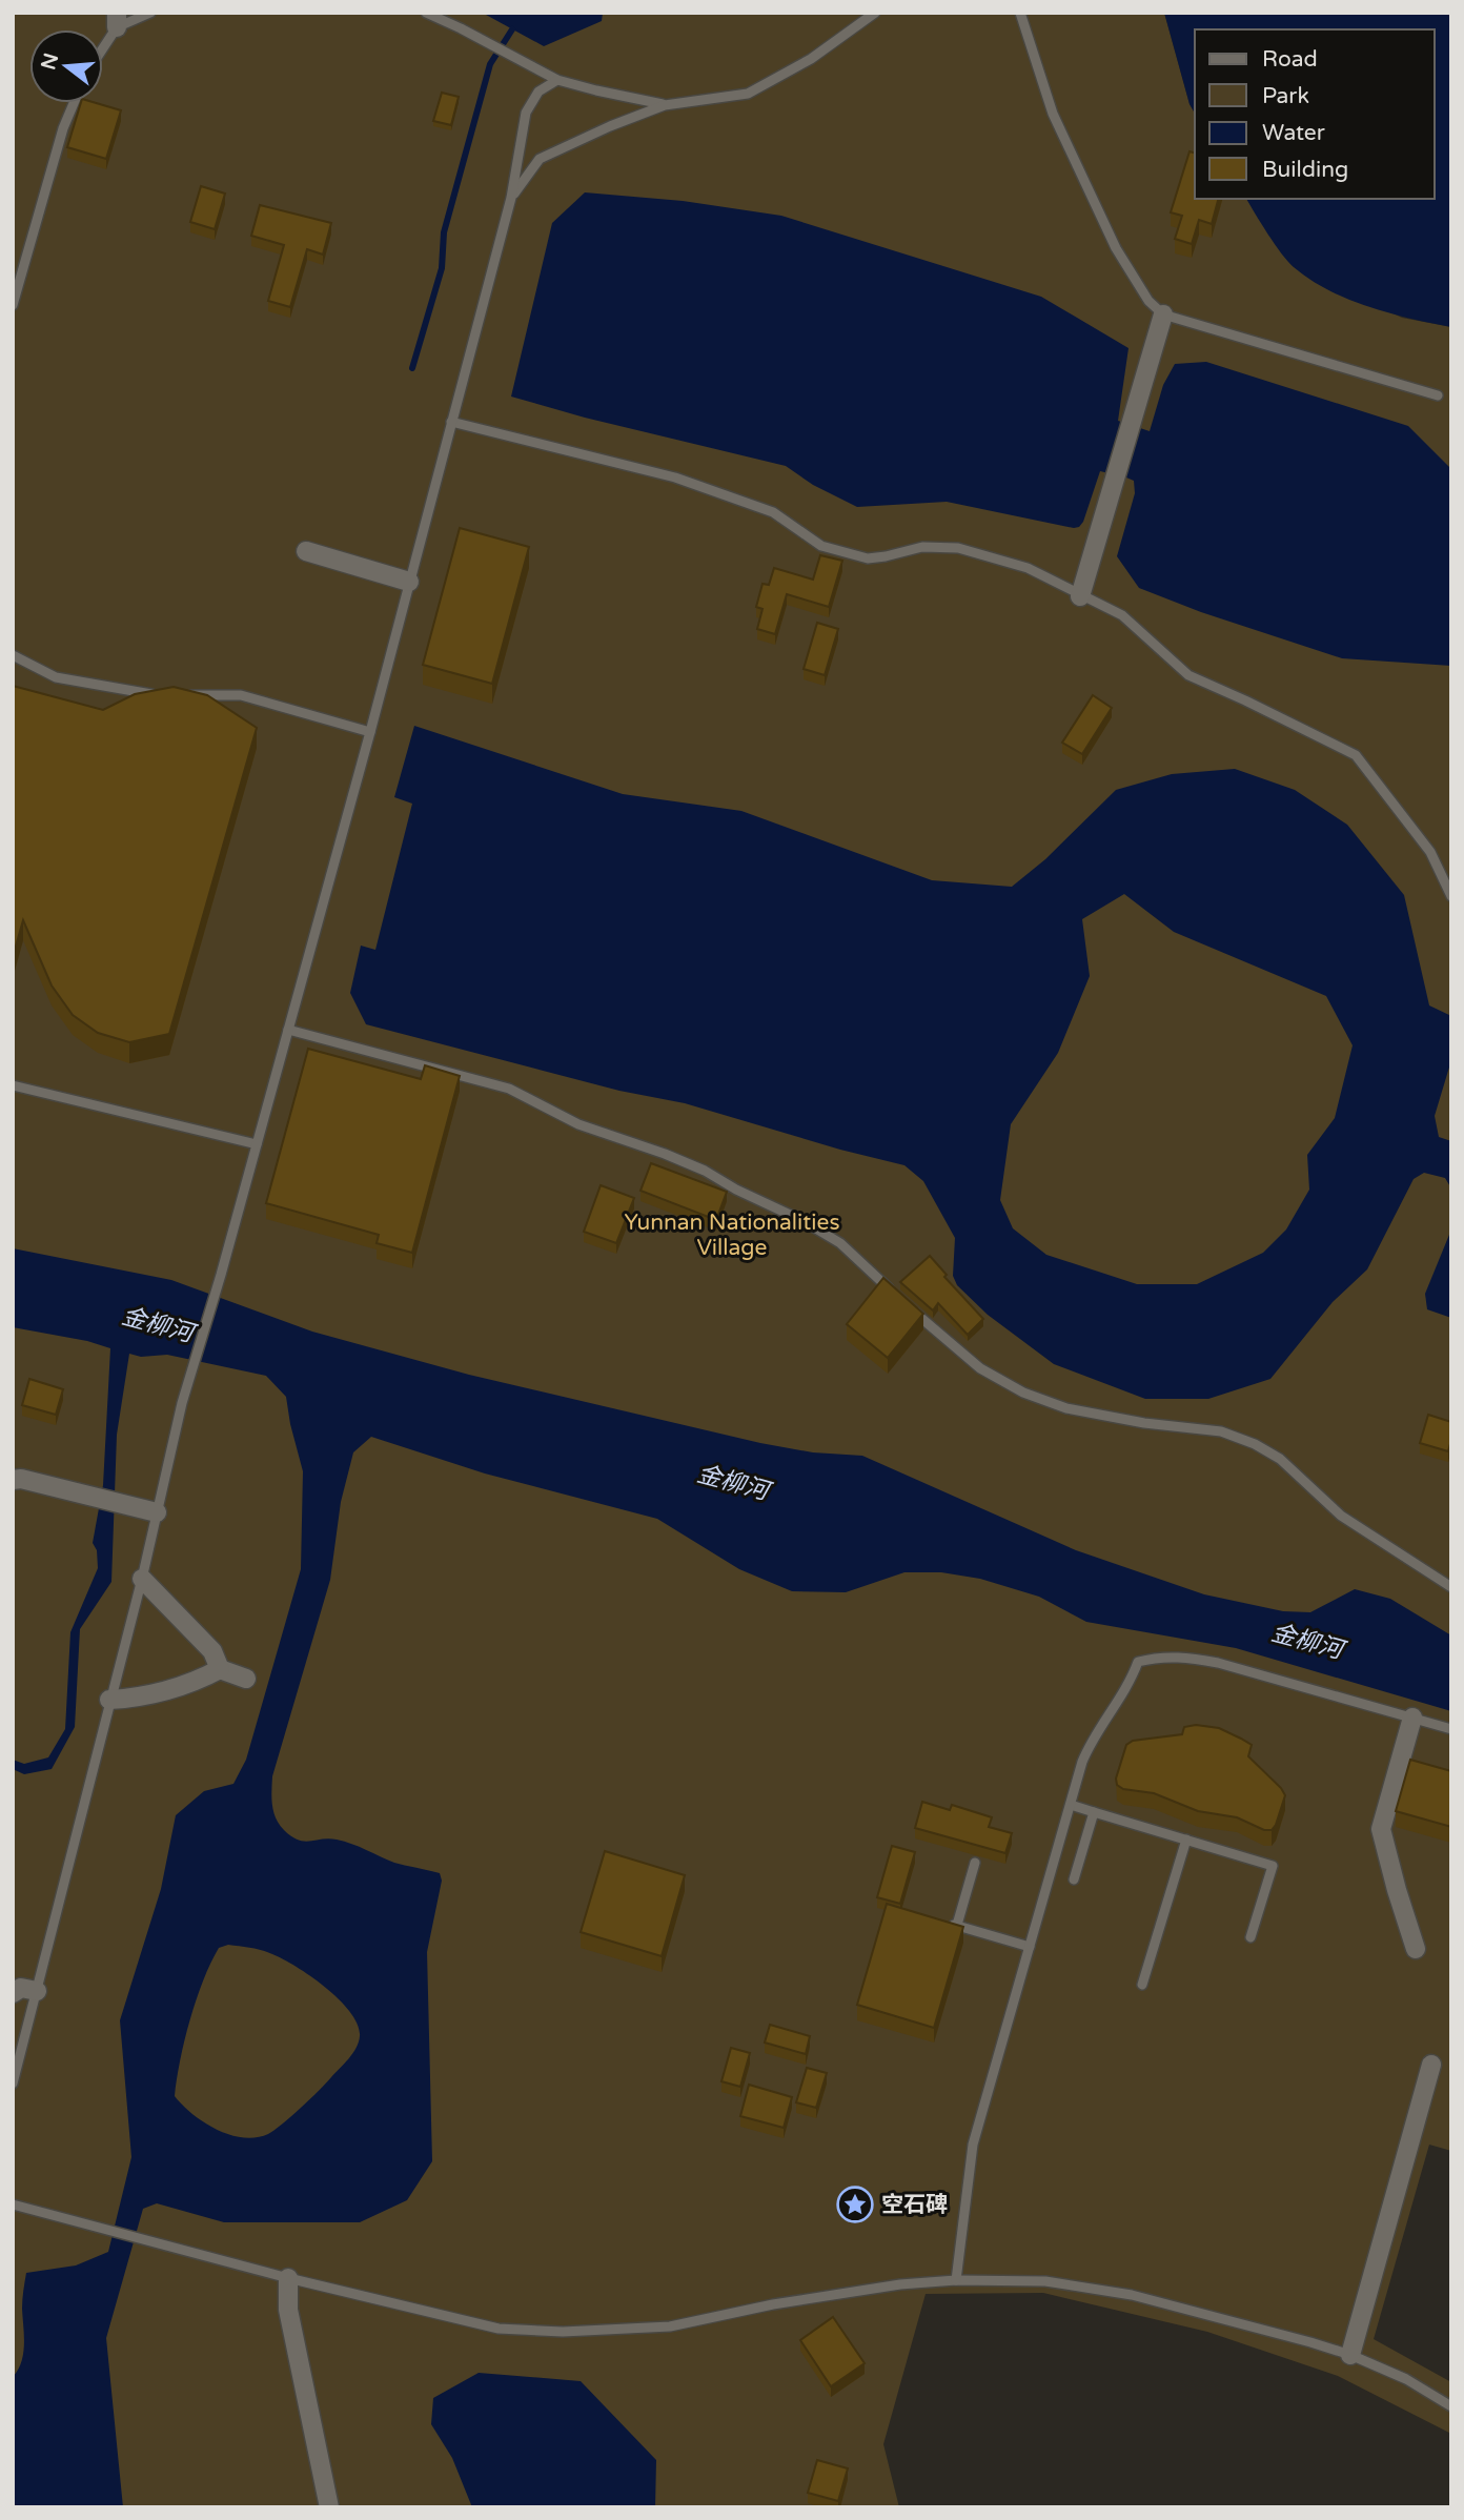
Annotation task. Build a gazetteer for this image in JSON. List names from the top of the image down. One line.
{"water":["金柳河"],"parks":["Yunnan Nationalities Village"],"places":{"place":["空石碑"]},"legend":["Road","Park","Water","Building"],"north":"left"}
